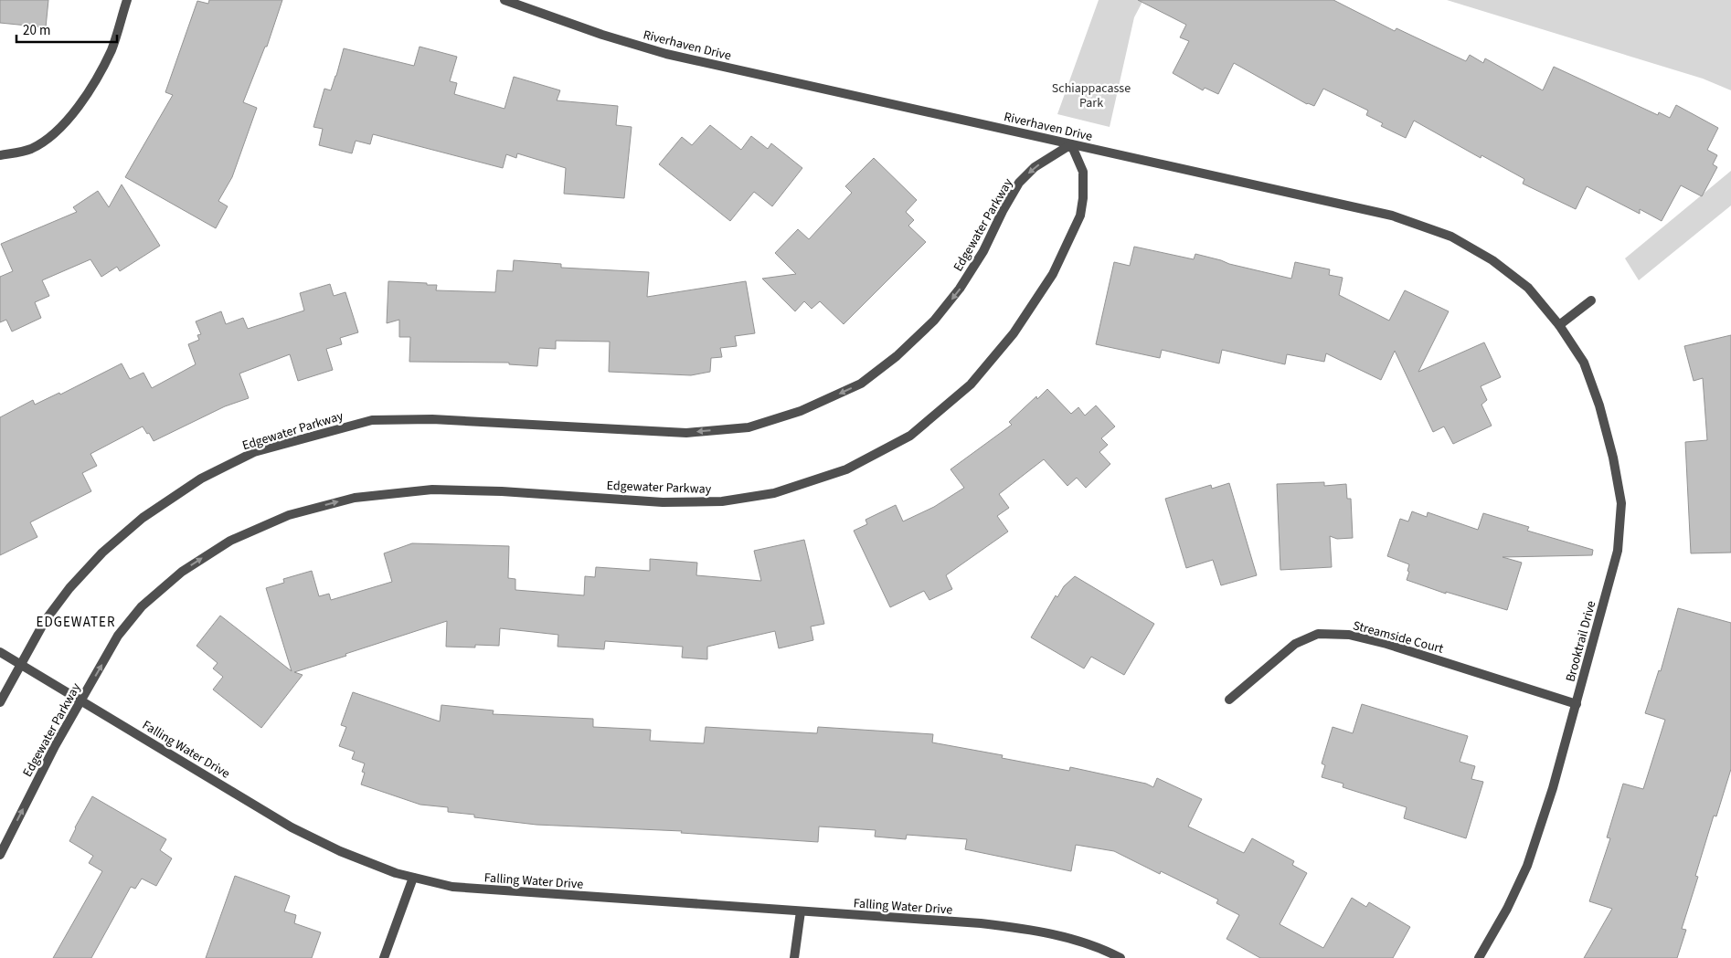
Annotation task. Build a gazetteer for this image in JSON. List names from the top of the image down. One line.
{"streets":{"street":["Riverhaven Drive","Edgewater Parkway","Streamside Court","Brooktrail Drive","Falling Water Drive"]},"crossings":[["Riverhaven Drive","Edgewater Parkway"],["Riverhaven Drive","Brooktrail Drive"],["Edgewater Parkway","Falling Water Drive"],["Streamside Court","Brooktrail Drive"]],"districts":["EDGEWATER"],"parks":["Schiappacasse Park"],"scale_bar":"20 m"}
